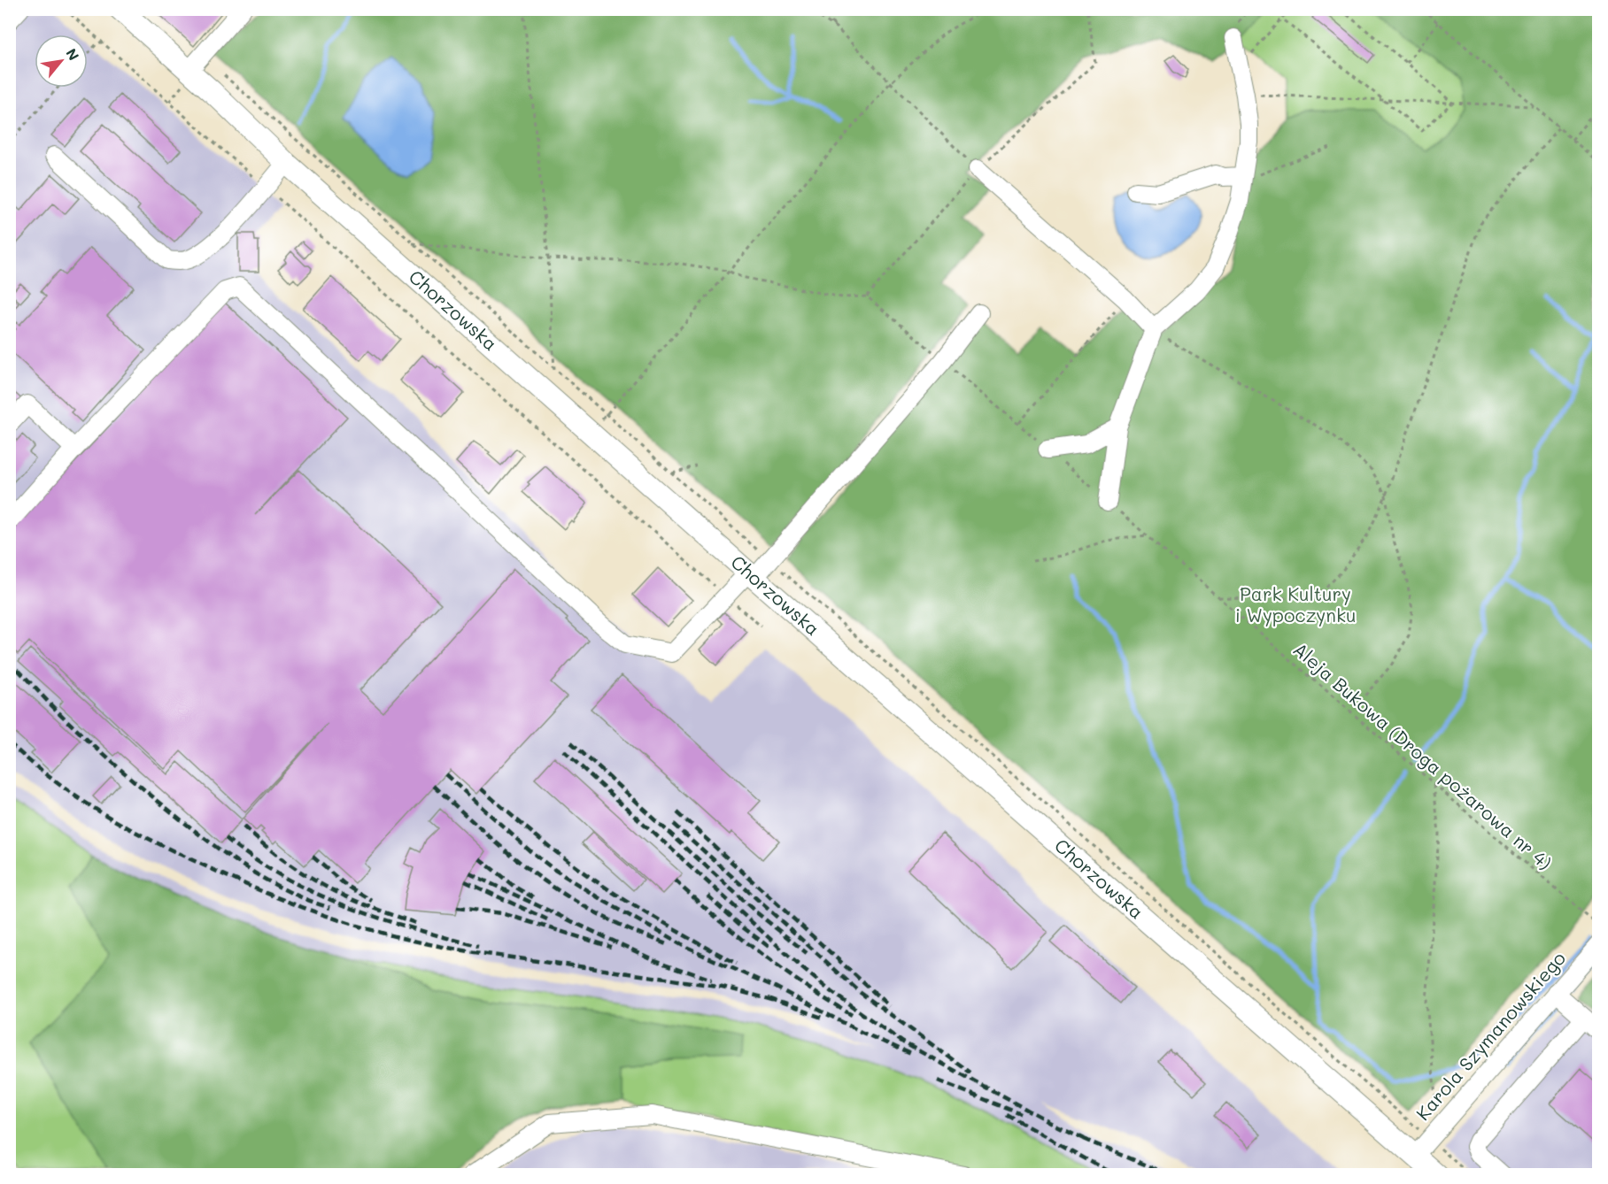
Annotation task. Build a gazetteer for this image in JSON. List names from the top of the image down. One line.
{"streets":{"main road":["Chorzowska"],"street":["Karola Szymanowskiego"],"path":["Aleja Bukowa (Droga pożarowa nr 4)"]},"crossings":[["Chorzowska","Karola Szymanowskiego"]],"parks":["Park Kultury i Wypoczynku"],"north":"top right"}
